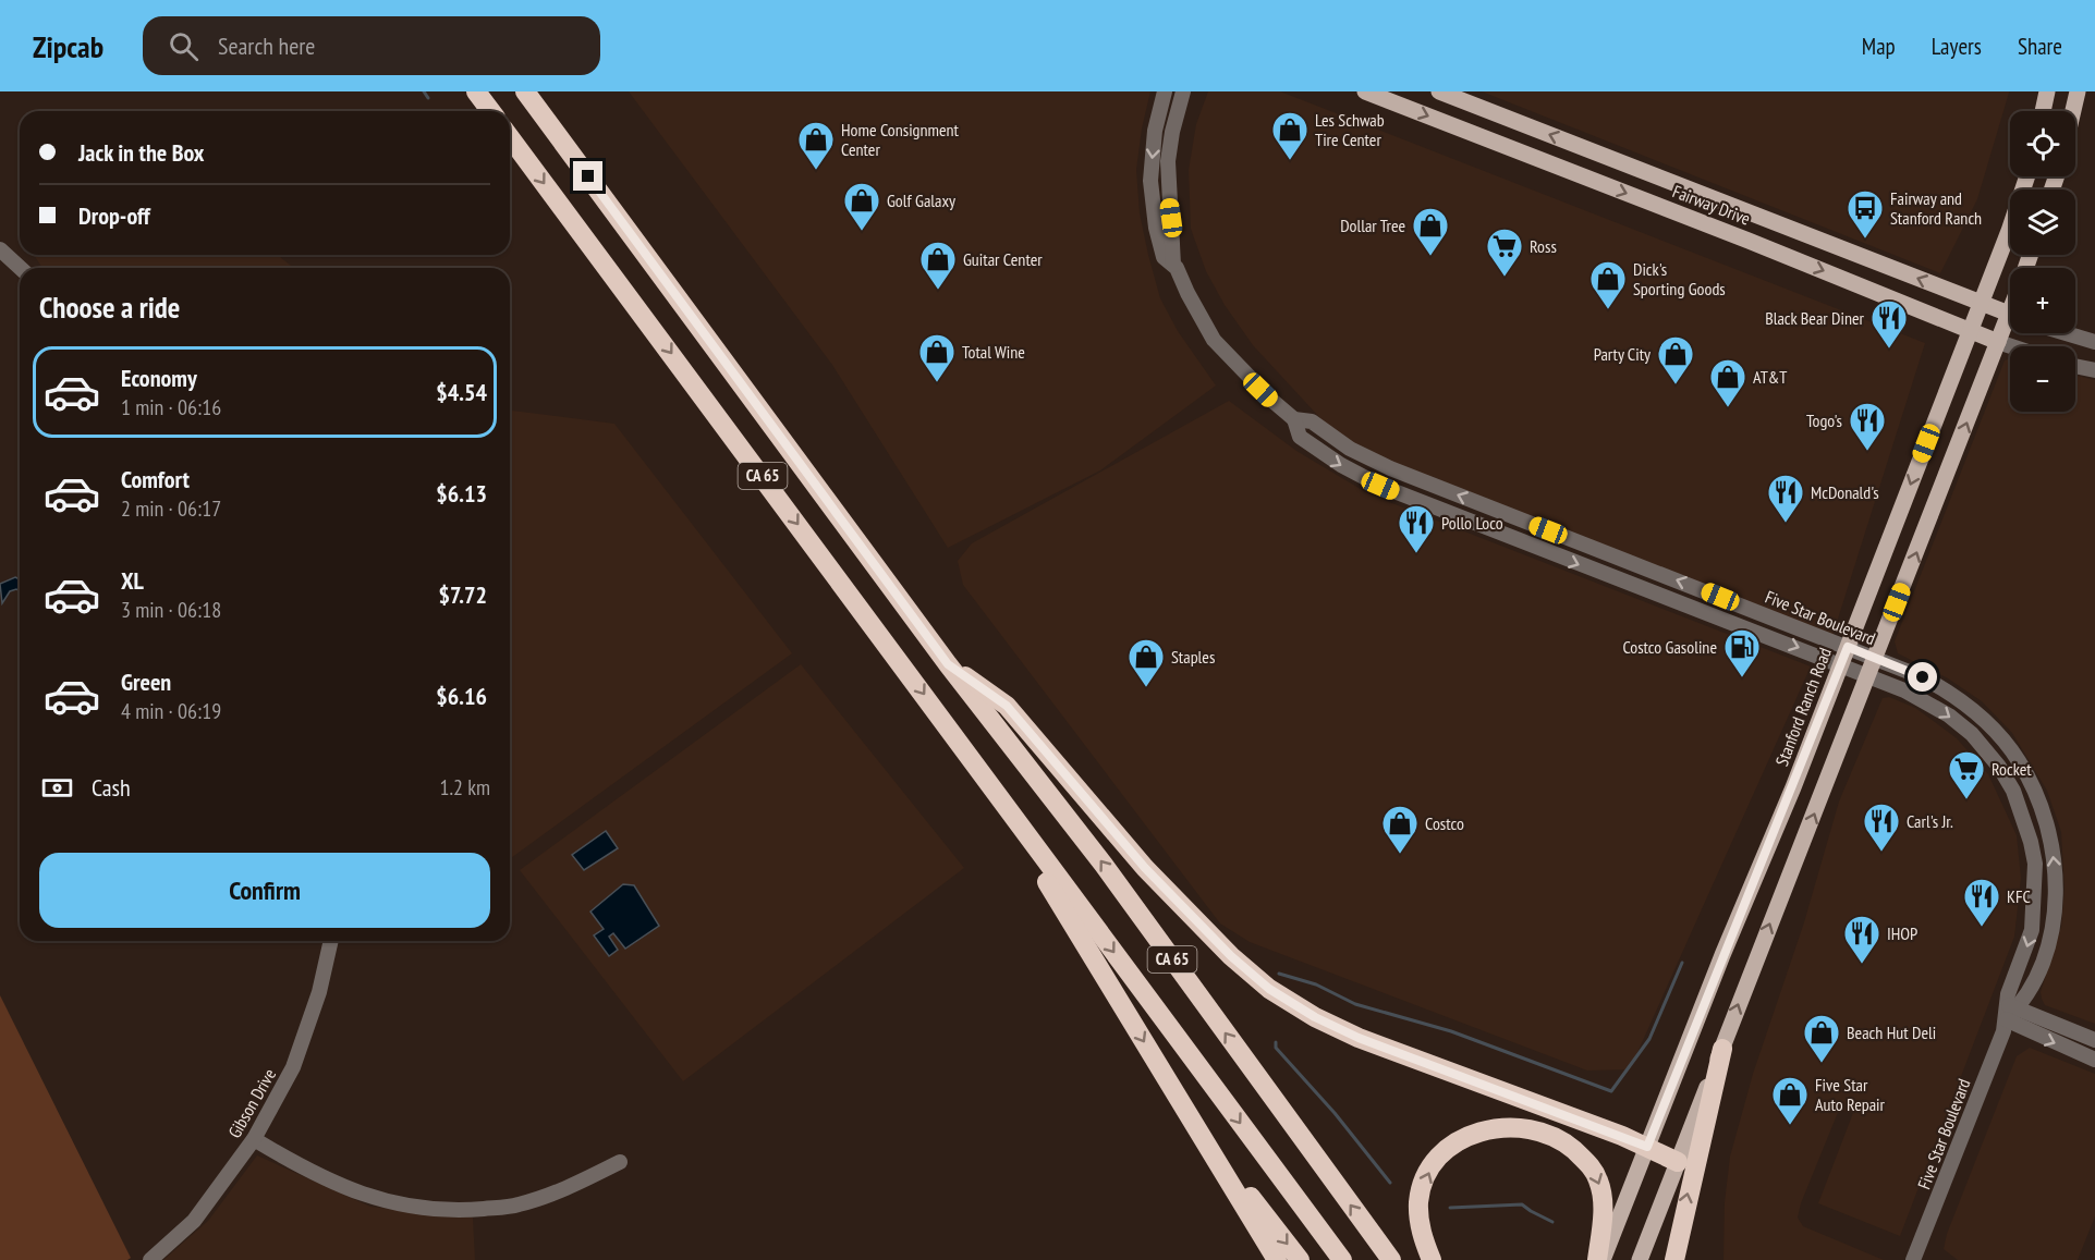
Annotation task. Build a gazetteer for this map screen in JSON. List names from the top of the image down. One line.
{"streets":{"highway":["CA 65"],"main road":["Fairway Drive","Stanford Ranch Road"],"street":["Five Star Boulevard","Gibson Drive"]},"crossings":[["Fairway Drive","Stanford Ranch Road"],["Five Star Boulevard","Stanford Ranch Road"]],"places":{"shop":["Les Schwab Tire Center","Home Consignment Center","Golf Galaxy","Dollar Tree","Guitar Center","Dick's Sporting Goods","Total Wine","Party City","AT&T","Staples","Costco","Beach Hut Deli","Five Star Auto Repair"],"bus stop":["Fairway and Stanford Ranch"],"supermarket":["Ross","Rocket"],"restaurant":["Black Bear Diner","Togo's","McDonald's","Pollo Loco","Carl's Jr.","KFC","IHOP"],"fuel station":["Costco Gasoline"]},"page":{"header":"Zipcab","search":"Search here","nav":["Map","Layers","Share"],"map_buttons":["+","−"],"banner":["Jack in the Box","Drop-off"],"heading":"Choose a ride","list":[{"name":"Economy","note":"1 min · 06:16","value":"$4.54"},{"name":"Comfort","note":"2 min · 06:17","value":"$6.13"},{"name":"XL","note":"3 min · 06:18","value":"$7.72"},{"name":"Green","note":"4 min · 06:19","value":"$6.16"}],"pay":["Cash","1.2 km"],"buttons":"Confirm"}}
